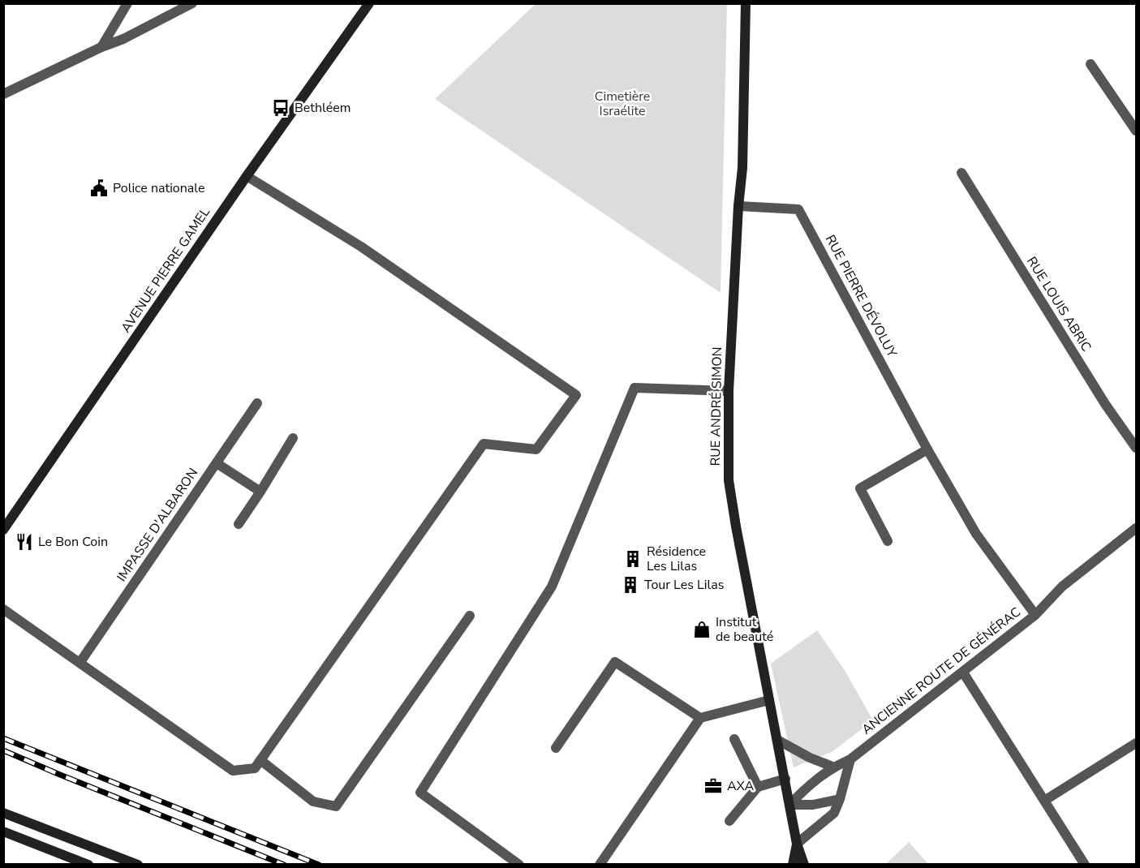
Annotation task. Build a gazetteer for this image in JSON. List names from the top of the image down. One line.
{"streets":{"street":["AVENUE PIERRE GAMEL","RUE PIERRE DÉVOLUY","RUE LOUIS ABRIC","RUE ANDRÉ SIMON","IMPASSE D'ALBARON","ANCIENNE ROUTE DE GÉNÉRAC"]},"crossings":[["RUE PIERRE DÉVOLUY","RUE ANDRÉ SIMON"],["RUE PIERRE DÉVOLUY","ANCIENNE ROUTE DE GÉNÉRAC"],["RUE ANDRÉ SIMON","ANCIENNE ROUTE DE GÉNÉRAC"]],"parks":["Cimetière Israélite"],"places":{"bus stop":["Bethléem"],"public building":["Police nationale"],"restaurant":["Le Bon Coin"],"building":["Résidence Les Lilas","Tour Les Lilas"],"shop":["Institut de beauté"],"office":["AXA"]}}
